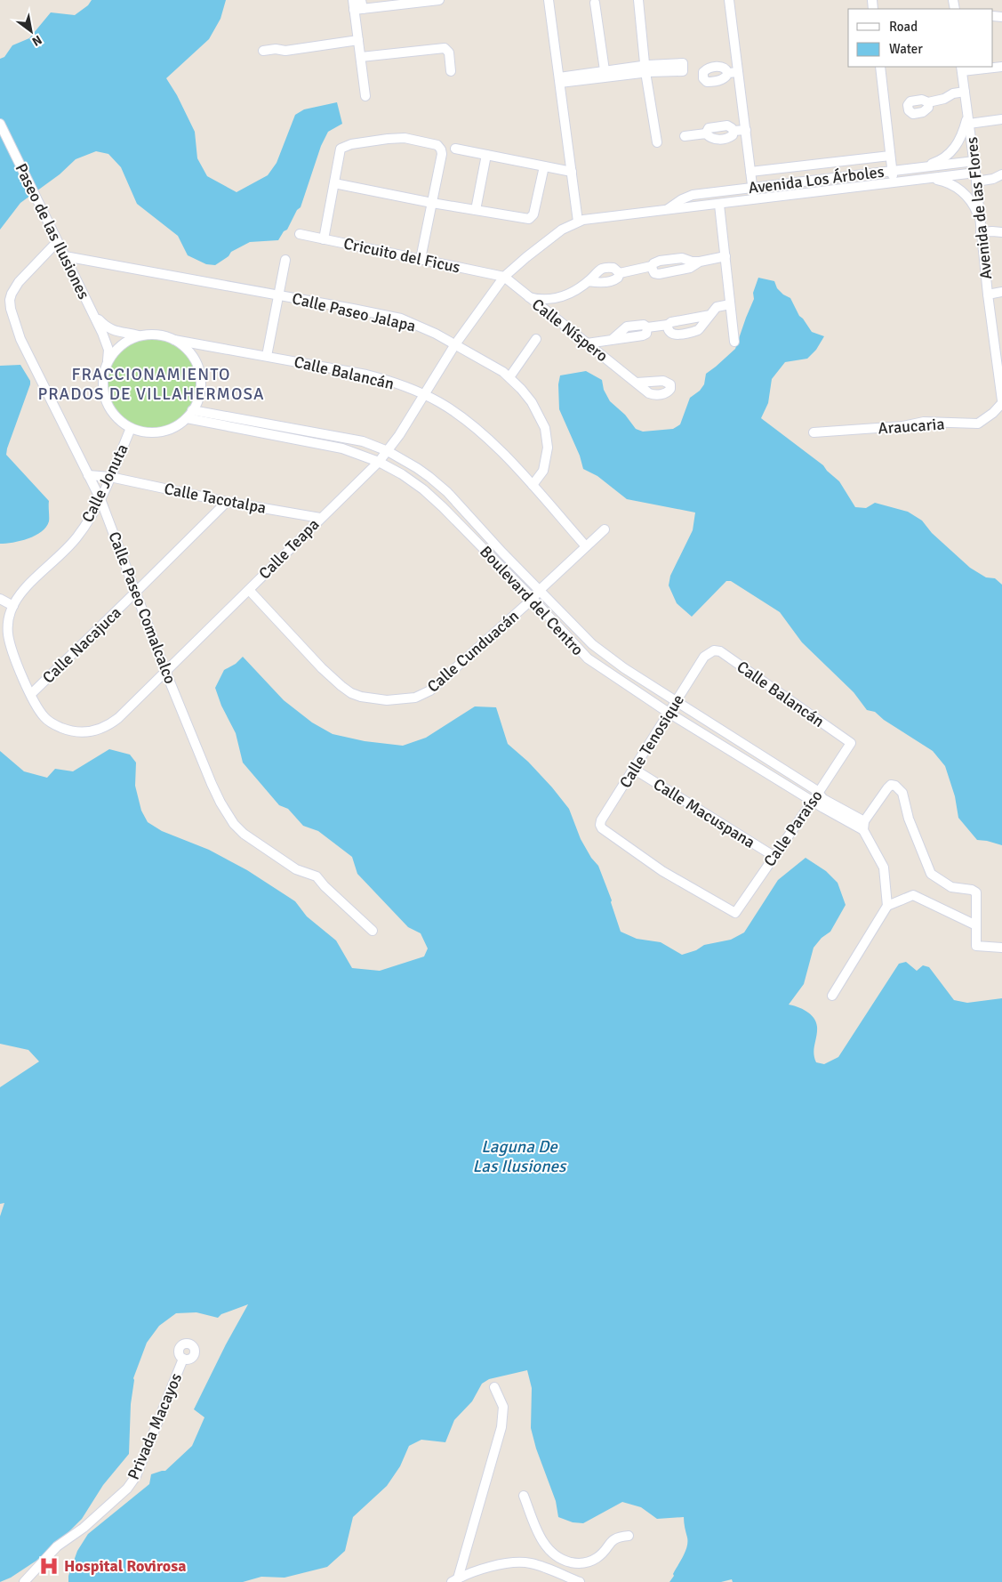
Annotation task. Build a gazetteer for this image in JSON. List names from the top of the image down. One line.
{"streets":{"street":["Avenida Los Árboles","Avenida de las Flores","Paseo de las Ilusiones","Cricuito del Ficus","Calle Paseo Jalapa","Calle Níspero","Calle Balancán","Araucaria","Calle Jonuta","Calle Tacotalpa","Calle Teapa","Boulevard del Centro","Calle Paseo Comalcalco","Calle Nacajuca","Calle Cunduacán","Calle Tenosique","Calle Macuspana","Calle Paraíso","Privada Macayos"]},"crossings":[["Avenida Los Árboles","Avenida de las Flores"],["Avenida Los Árboles","Cricuito del Ficus"],["Avenida Los Árboles","Calle Níspero"],["Avenida Los Árboles","Calle Teapa"],["Avenida de las Flores","Araucaria"],["Paseo de las Ilusiones","Calle Paseo Jalapa"],["Paseo de las Ilusiones","Calle Balancán"],["Paseo de las Ilusiones","Calle Jonuta"],["Paseo de las Ilusiones","Boulevard del Centro"],["Paseo de las Ilusiones","Calle Paseo Comalcalco"],["Cricuito del Ficus","Calle Níspero"],["Cricuito del Ficus","Calle Teapa"],["Calle Paseo Jalapa","Calle Balancán"],["Calle Paseo Jalapa","Calle Teapa"],["Calle Níspero","Calle Teapa"],["Calle Balancán","Calle Jonuta"],["Calle Balancán","Calle Teapa"],["Calle Balancán","Boulevard del Centro"],["Calle Balancán","Calle Cunduacán"],["Calle Balancán","Calle Tenosique"],["Calle Balancán","Calle Paraíso"],["Calle Jonuta","Calle Tacotalpa"],["Calle Jonuta","Calle Teapa"],["Calle Jonuta","Boulevard del Centro"],["Calle Jonuta","Calle Paseo Comalcalco"],["Calle Jonuta","Calle Nacajuca"],["Calle Tacotalpa","Calle Teapa"],["Calle Tacotalpa","Calle Paseo Comalcalco"],["Calle Tacotalpa","Calle Nacajuca"],["Calle Teapa","Boulevard del Centro"],["Calle Teapa","Calle Paseo Comalcalco"],["Calle Teapa","Calle Nacajuca"],["Calle Teapa","Calle Cunduacán"],["Boulevard del Centro","Calle Cunduacán"],["Boulevard del Centro","Calle Tenosique"],["Boulevard del Centro","Calle Paraíso"],["Calle Paseo Comalcalco","Calle Nacajuca"],["Calle Tenosique","Calle Macuspana"],["Calle Tenosique","Calle Paraíso"],["Calle Macuspana","Calle Paraíso"]],"districts":["FRACCIONAMIENTO PRADOS DE VILLAHERMOSA"],"water":["Laguna De Las Ilusiones"],"places":{"hospital":["Hospital Rovirosa"]},"legend":["Road","Water"],"north":"bottom right"}
